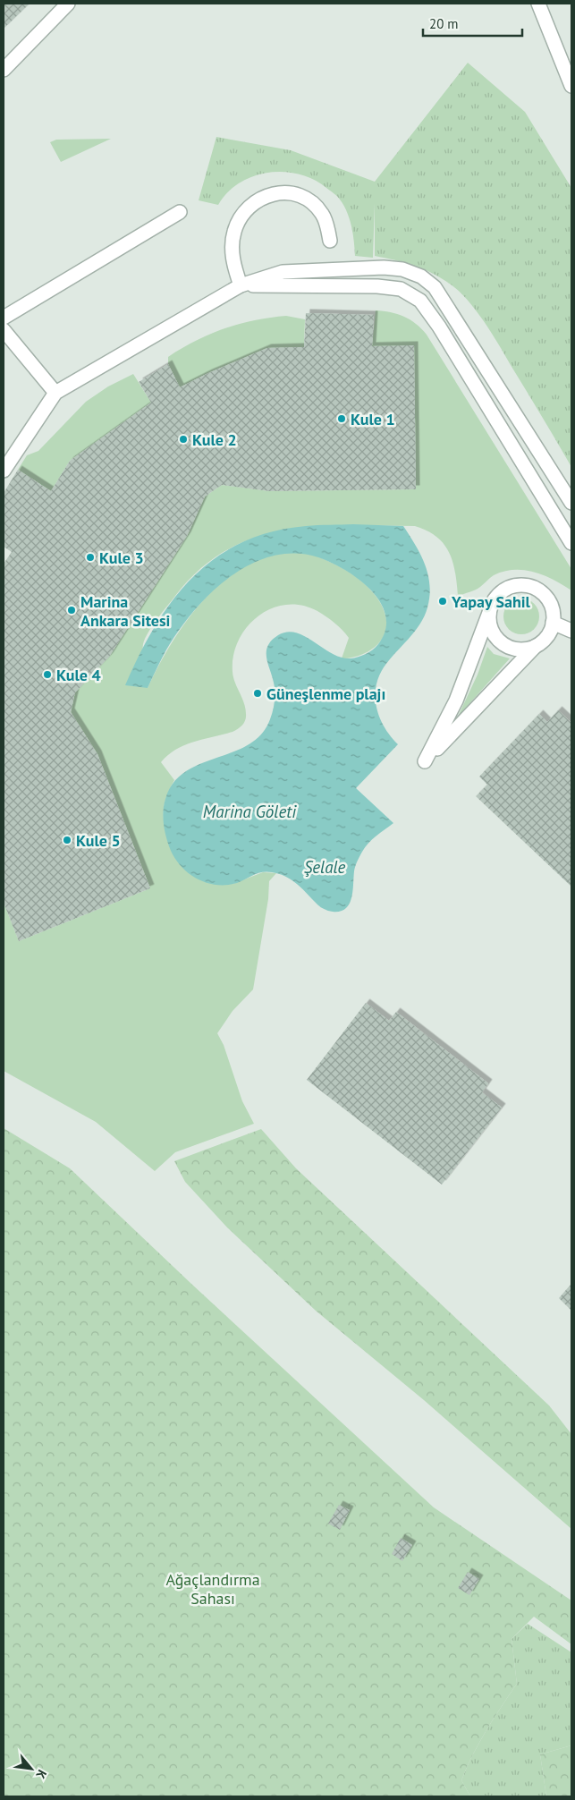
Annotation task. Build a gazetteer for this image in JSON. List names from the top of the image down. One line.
{"water":["Marina Göleti","Şelale"],"parks":["Ağaçlandırma Sahası"],"places":["Kule 1","Kule 2","Kule 3","Yapay Sahil","Marina Ankara Sitesi","Kule 4","Güneşlenme plajı","Kule 5"],"scale_bar":"20 m","north":"bottom right"}
